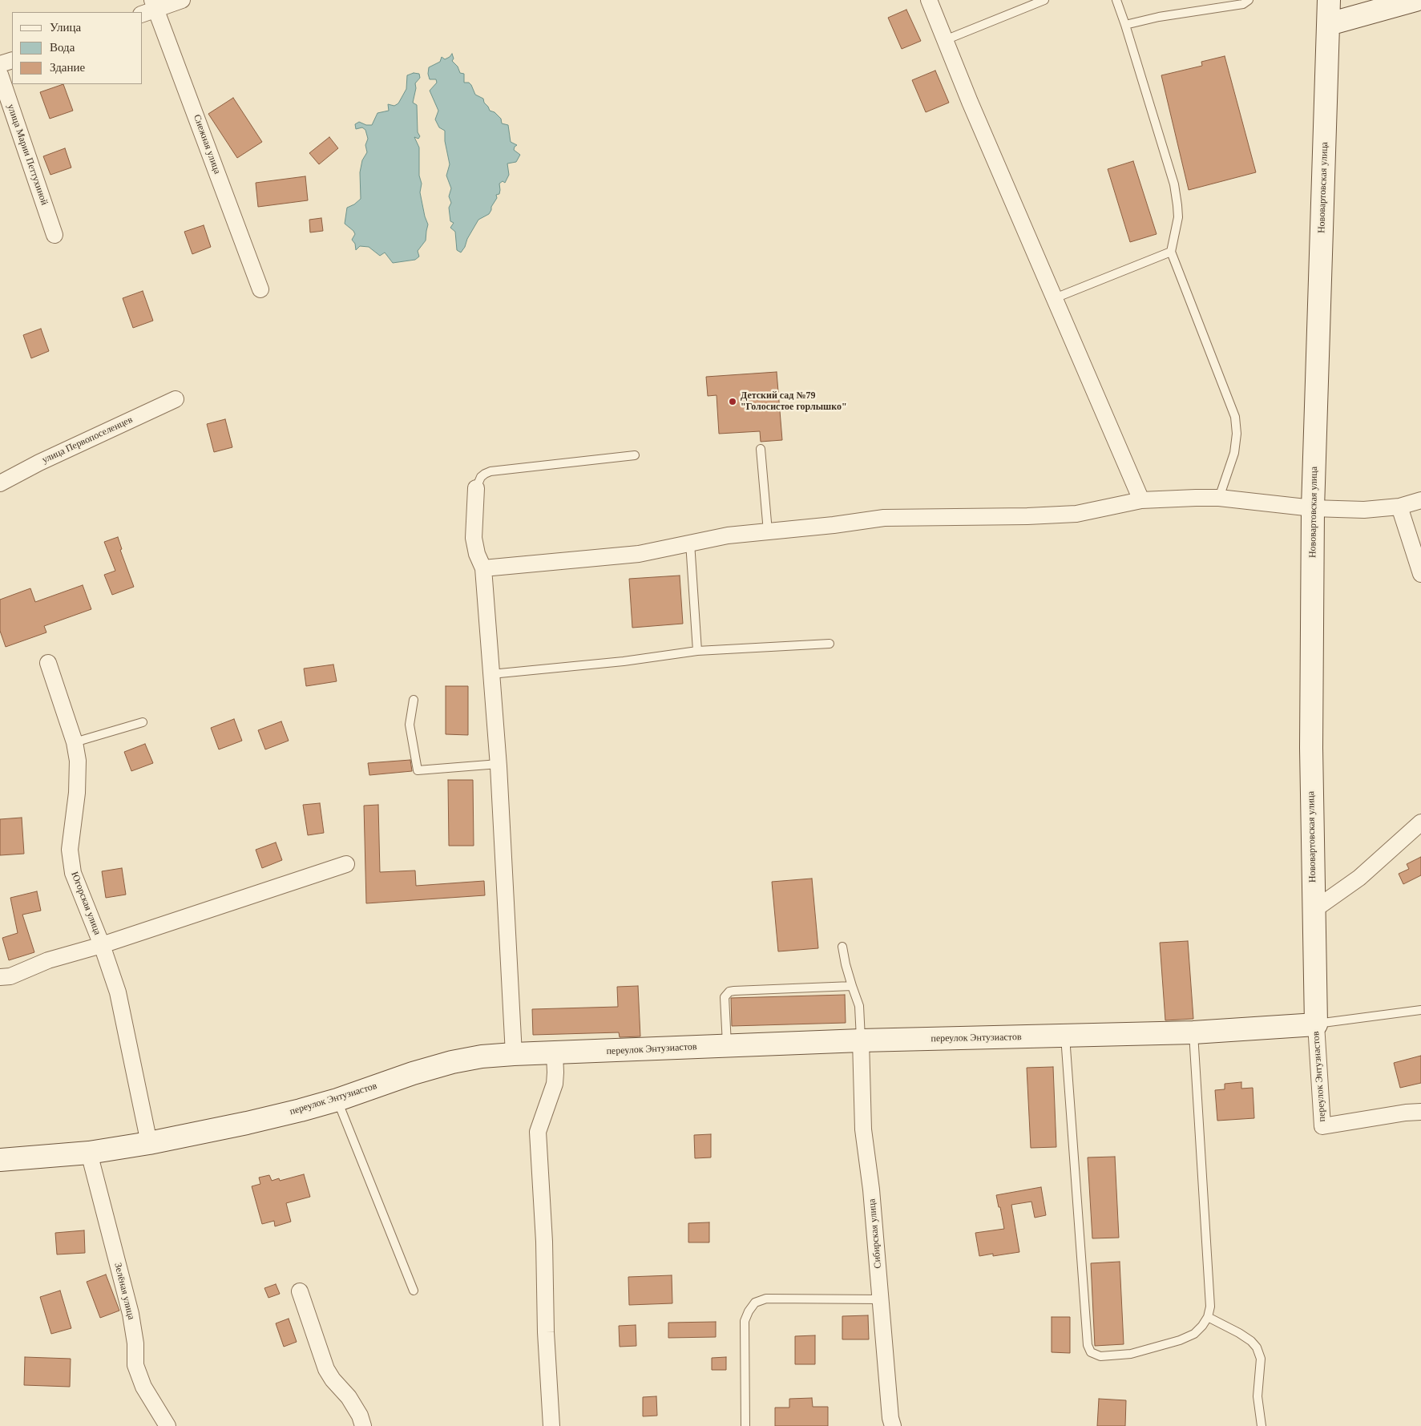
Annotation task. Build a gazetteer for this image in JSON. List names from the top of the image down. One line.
{"streets":{"main road":["Нововартовская улица","переулок Энтузиастов"],"street":["Снежная улица","улица Марии Петтухиной","улица Первопоселенцев","Югорская улица","Сибирская улица","Зелёная улица"]},"crossings":[["Нововартовская улица","переулок Энтузиастов"],["Югорская улица","переулок Энтузиастов"],["переулок Энтузиастов","Сибирская улица"],["переулок Энтузиастов","Зелёная улица"]],"places":["Детский сад №79 \"Голосистое горлышко\""],"legend":["Улица","Вода","Здание"]}
